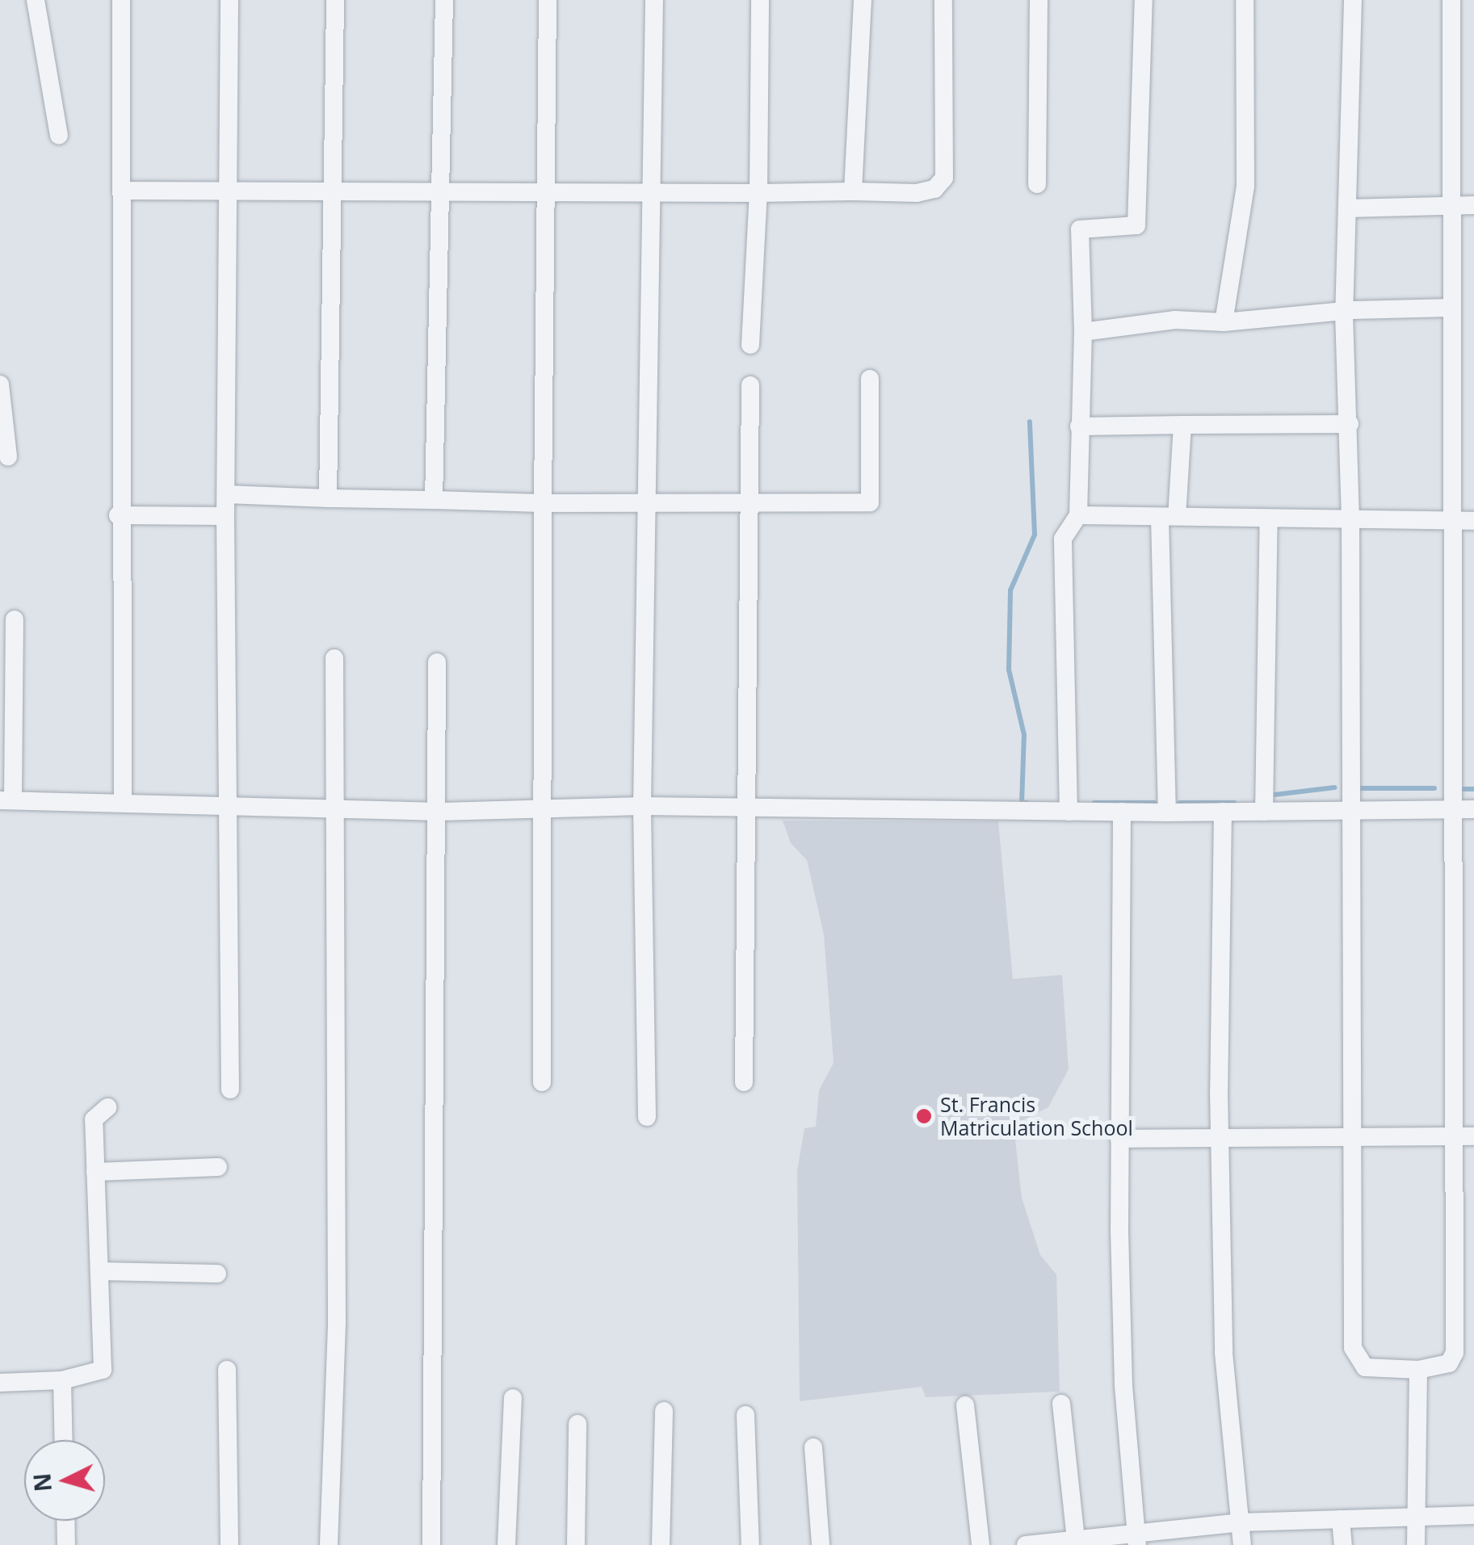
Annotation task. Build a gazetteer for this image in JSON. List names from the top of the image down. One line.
{"places":["St. Francis Matriculation School"],"north":"left"}
